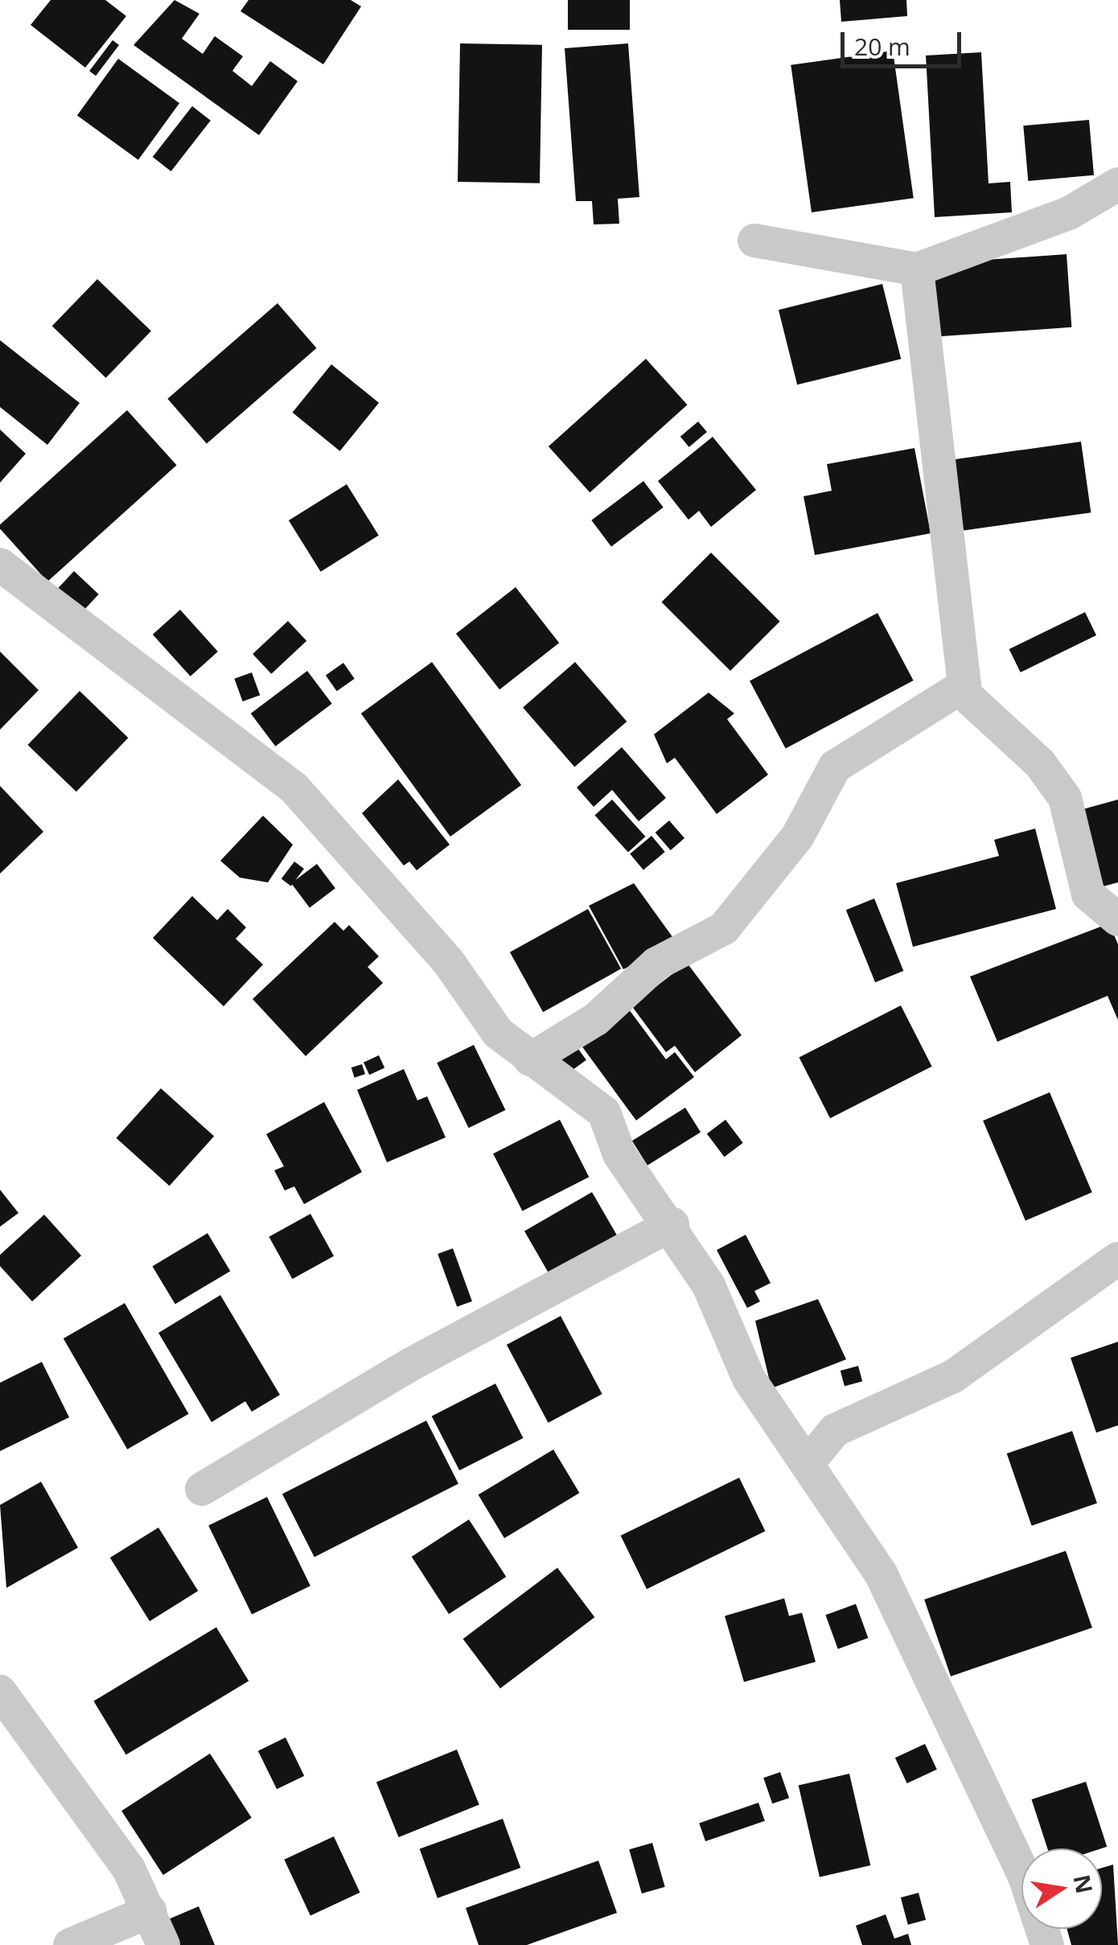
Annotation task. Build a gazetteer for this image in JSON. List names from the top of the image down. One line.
{"scale_bar":"20 m","north":"right"}
